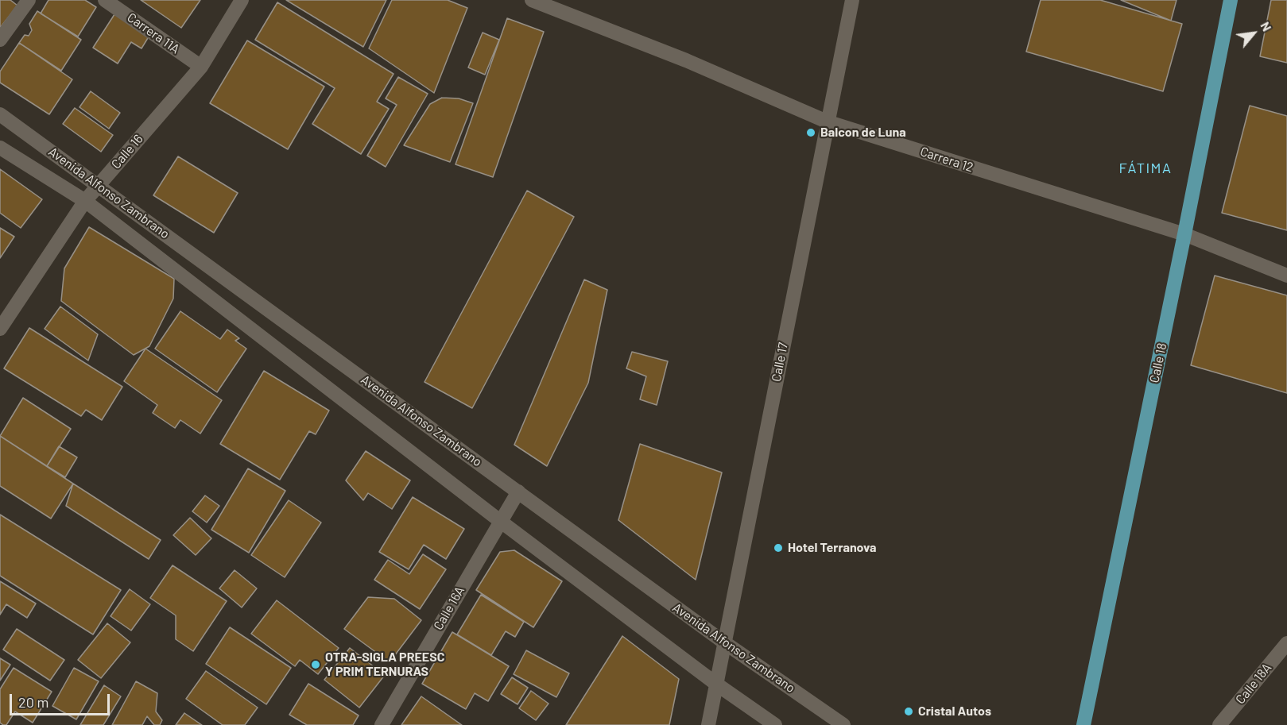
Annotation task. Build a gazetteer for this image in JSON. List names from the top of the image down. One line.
{"streets":{"main road":["Calle 18"],"street":["Carrera 11A","Calle 16","Carrera 12","Avenida Alfonso Zambrano","Calle 17","Calle 16A","Calle 18A"]},"crossings":[["Carrera 11A","Calle 16"],["Calle 16","Avenida Alfonso Zambrano"],["Carrera 12","Calle 17"],["Carrera 12","Calle 18"],["Avenida Alfonso Zambrano","Calle 17"],["Avenida Alfonso Zambrano","Calle 16A"]],"districts":["FÁTIMA"],"places":["Balcon de Luna","Hotel Terranova","OTRA-SIGLA PREESC Y PRIM TERNURAS","Cristal Autos"],"scale_bar":"20 m","north":"top right"}
